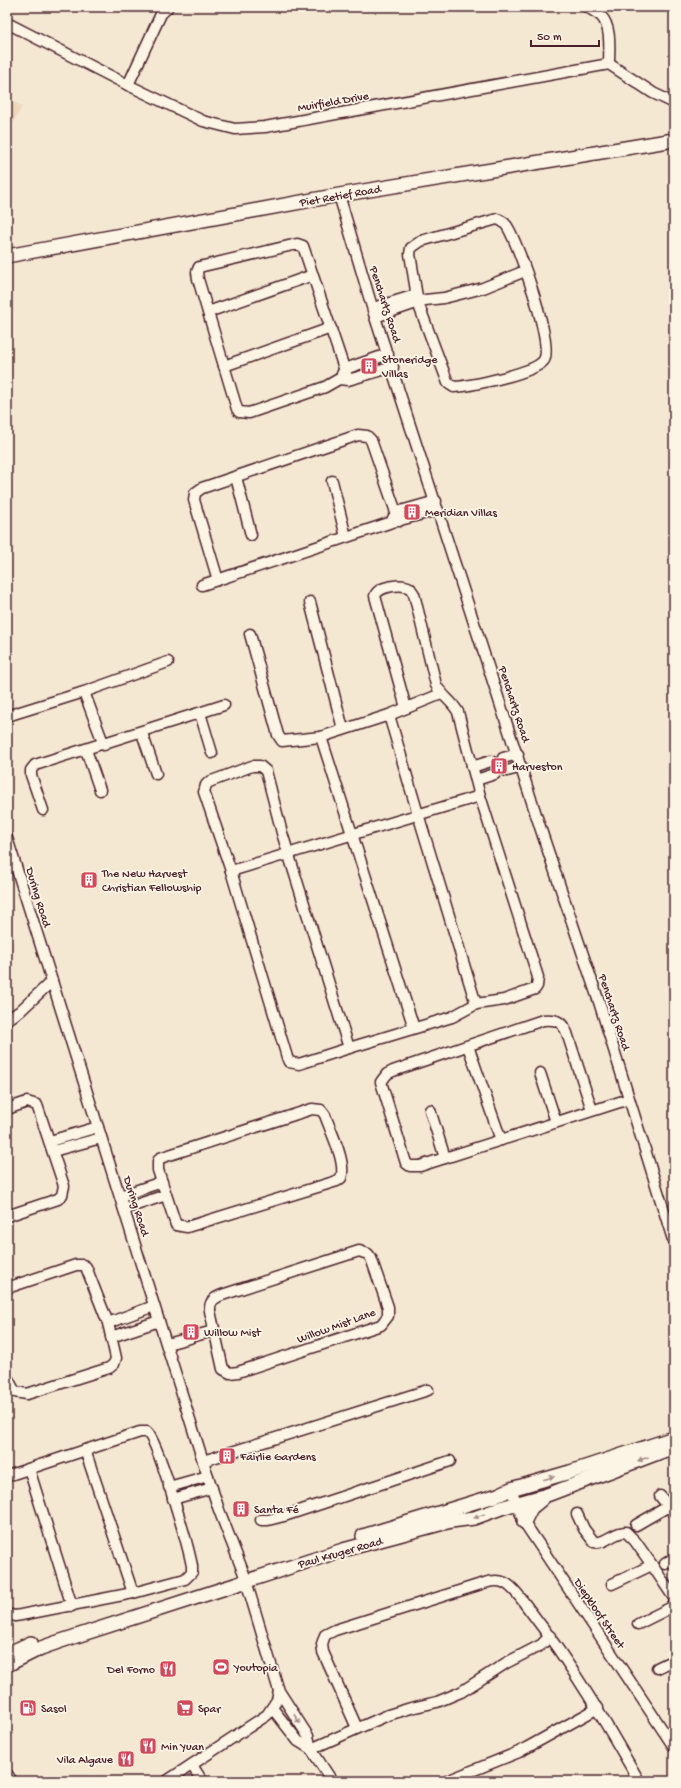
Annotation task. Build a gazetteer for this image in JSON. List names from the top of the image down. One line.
{"streets":{"street":["Muirfield Drive","Piet Retief Road","Penchartz Road","During Road","Willow Mist Lane","Paul Kruger Road","Diepkloof Street"]},"crossings":[["Piet Retief Road","Penchartz Road"],["During Road","Paul Kruger Road"],["Paul Kruger Road","Diepkloof Street"]],"places":{"building":["Stoneridge Villas","Meridian Villas","Harveston","The New Harvest Christian Fellowship","Willow Mist","Fairlie Gardens","Santa Fé"],"sports":["Youtopia"],"restaurant":["Del Forno","Min Yuan","Vila Algave"],"fuel station":["Sasol"],"supermarket":["Spar"]},"scale_bar":"50 m"}
